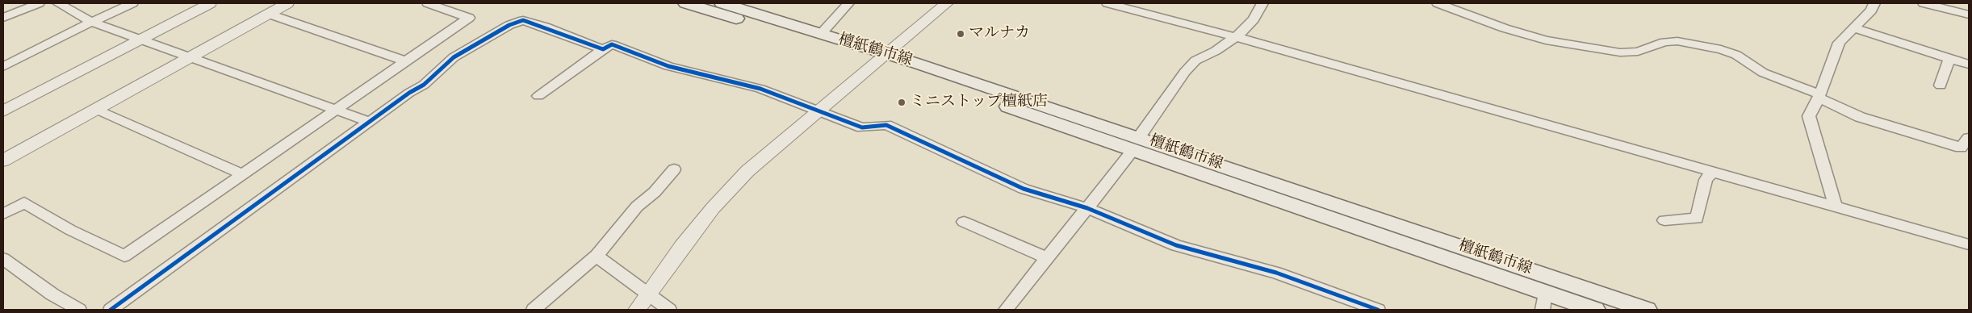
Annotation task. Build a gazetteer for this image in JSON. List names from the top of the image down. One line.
{"streets":{"main road":["檀紙鶴市線"]},"places":["マルナカ","ミニストップ檀紙店"]}
